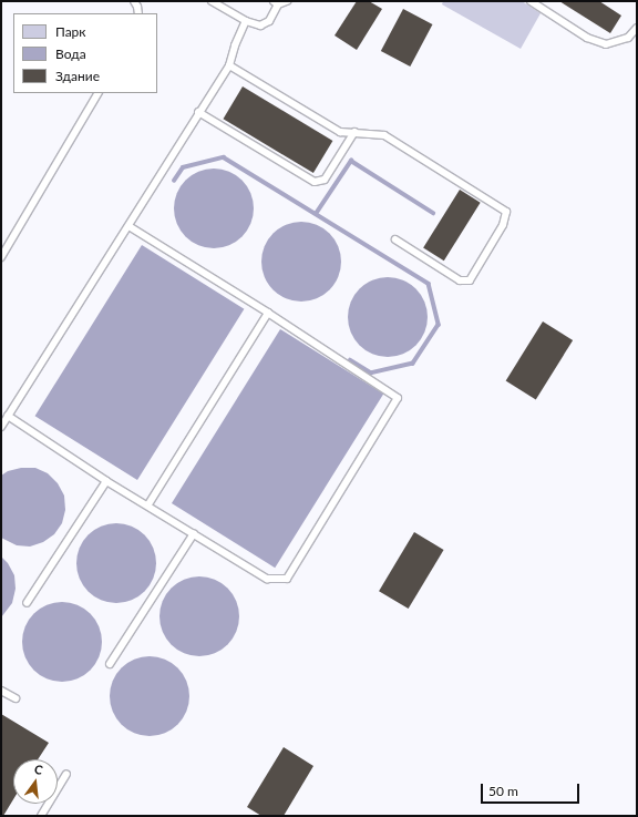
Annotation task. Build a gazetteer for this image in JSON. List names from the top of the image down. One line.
{"legend":["Парк","Вода","Здание"],"scale_bar":"50 m","north":"top"}
